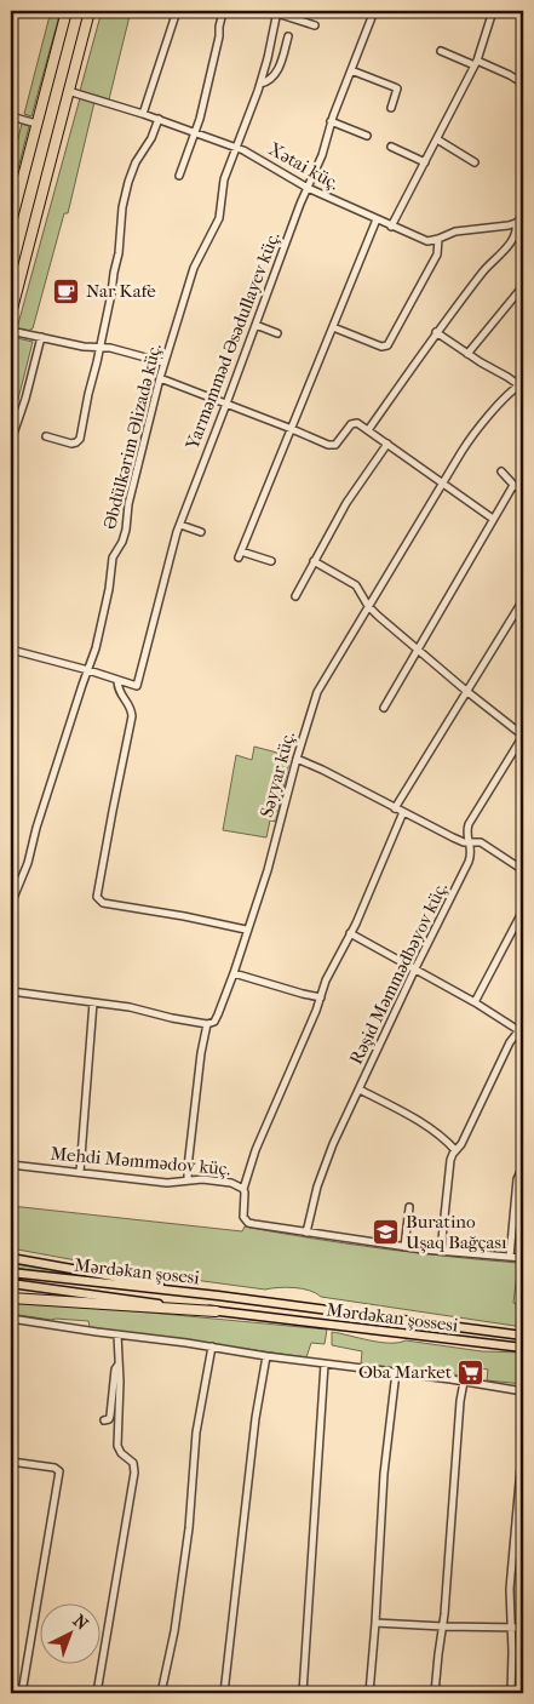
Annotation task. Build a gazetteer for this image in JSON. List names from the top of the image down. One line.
{"streets":{"main road":["Mərdəkan şosesi","Mərdəkan şossesi"],"street":["Xətai küç.","Yarməmməd Əsədullayev küç.","Əbdülkərim Əlizadə küç.","Səyyar küç.","Rəşid Məmmədbəyov küç.","Mehdi Məmmədov küç."]},"crossings":[["Xətai küç.","Yarməmməd Əsədullayev küç."],["Xətai küç.","Əbdülkərim Əlizadə küç."],["Rəşid Məmmədbəyov küç.","Mehdi Məmmədov küç."],["Mərdəkan şosesi","Mərdəkan şossesi"]],"places":{"cafe":["Nar Kafe"],"school or university":["Buratino Uşaq Bağçası"],"supermarket":["Oba Market"]},"north":"top right"}
